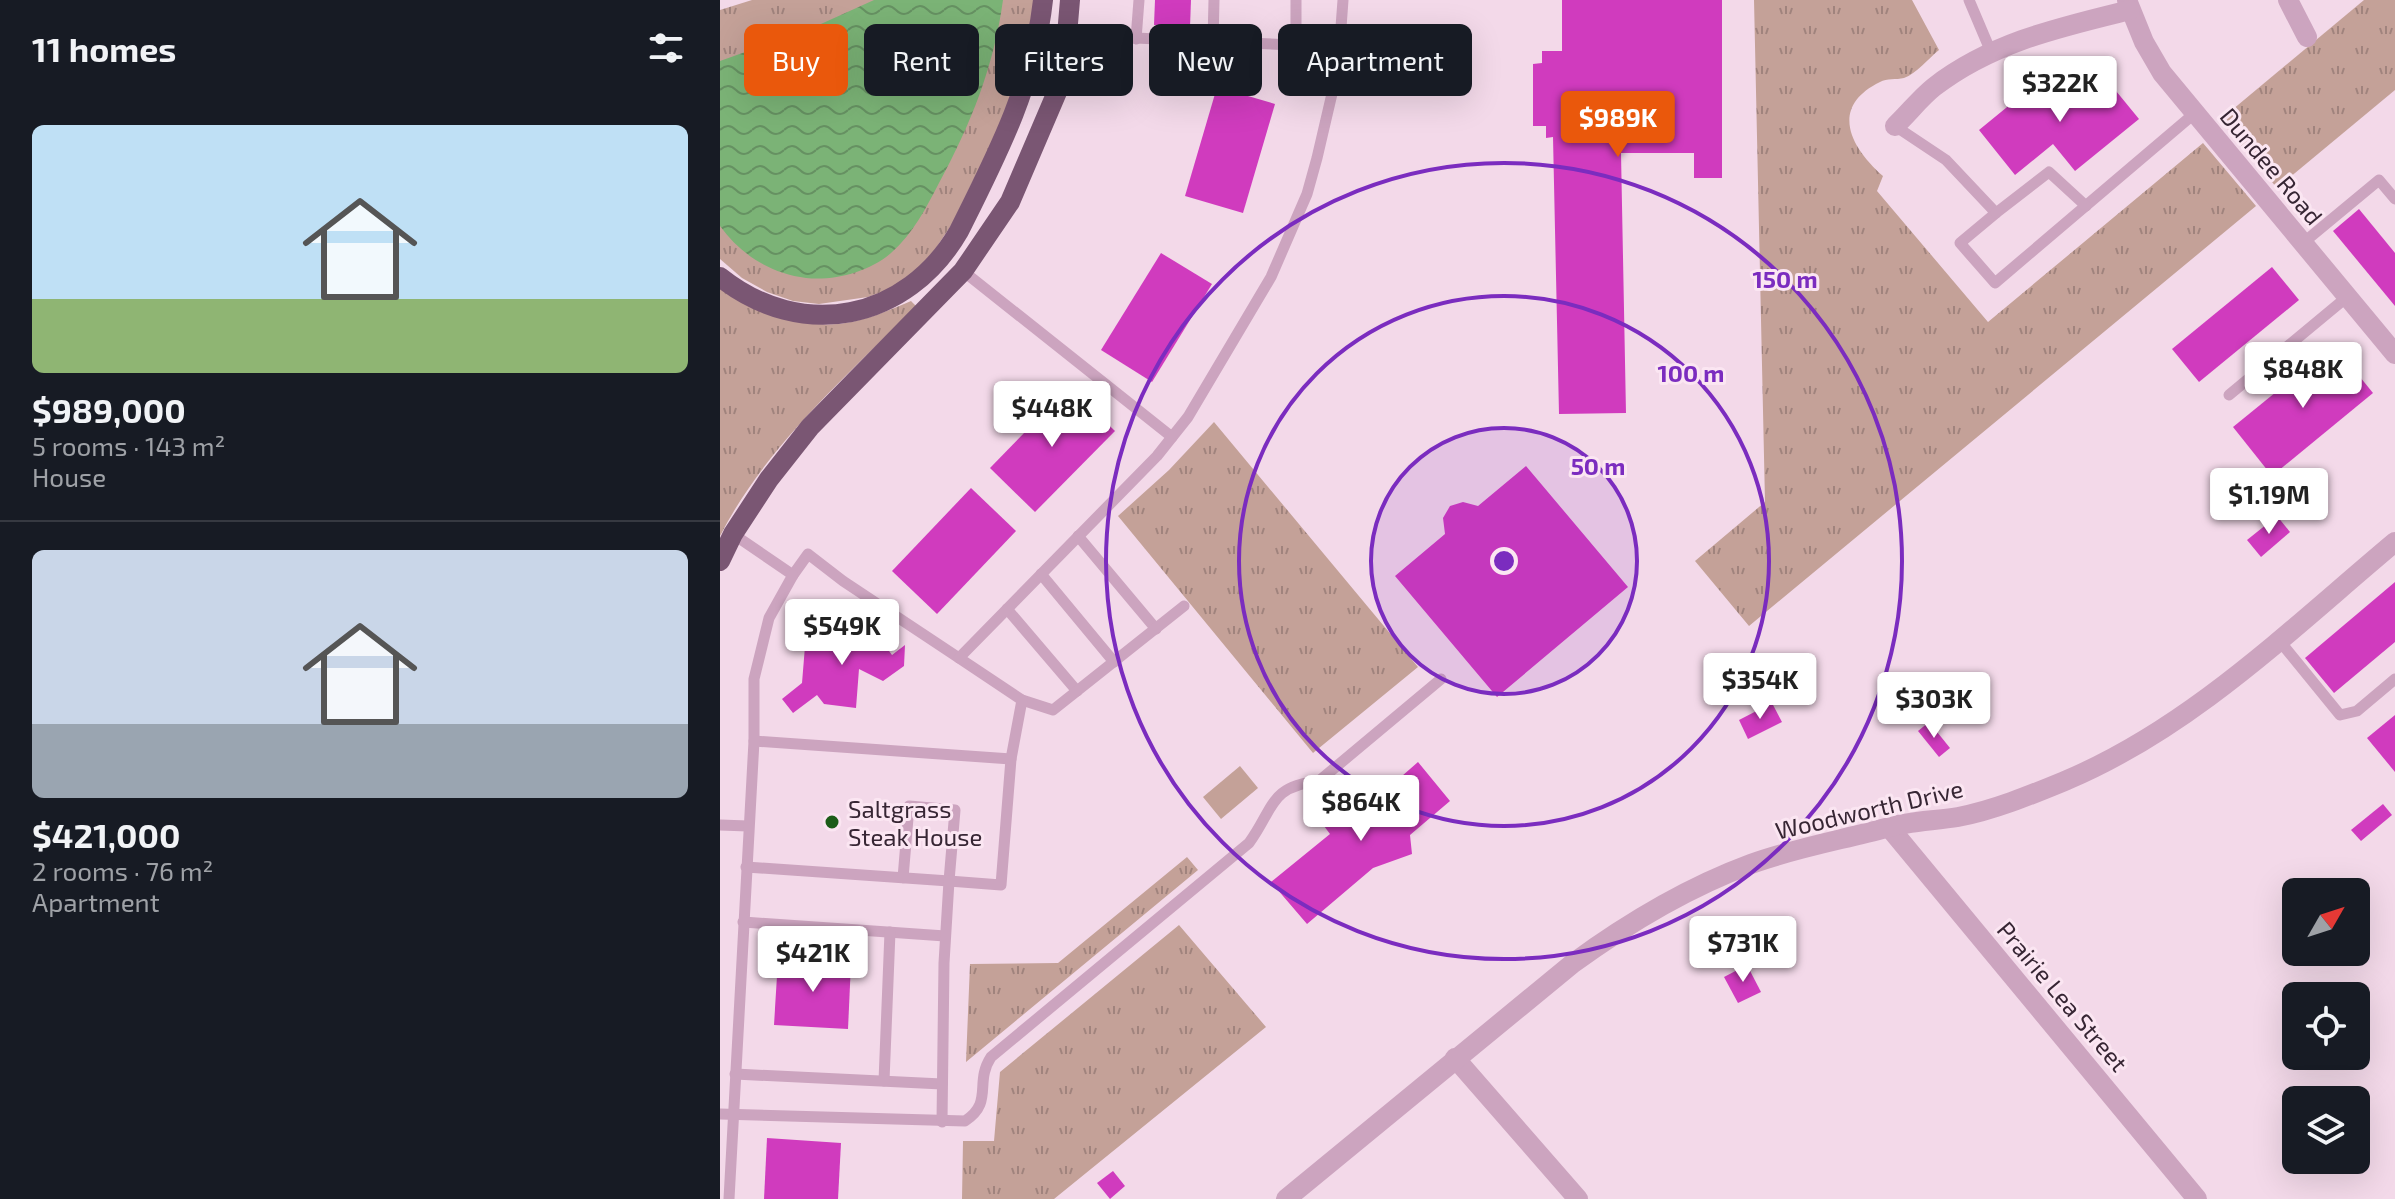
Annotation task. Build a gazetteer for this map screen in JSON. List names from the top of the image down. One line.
{"streets":{"street":["Dundee Road","Woodworth Drive","Prairie Lea Street"]},"crossings":[["Woodworth Drive","Prairie Lea Street"]],"places":["Saltgrass Steak House"],"north":"top right","page":{"heading":"11 homes","chip":["Buy","Rent","Filters","New","Apartment"],"price":["$322K","$989K","$848K","$448K","$1.19M","$549K","$354K","$303K","$864K","$731K","$421K"],"list":[{"name":"$989,000","note":"5 rooms · 143 m² · House"},{"name":"$421,000","note":"2 rooms · 76 m² · Apartment"}]},"rings":["150 m","100 m","50 m"]}
